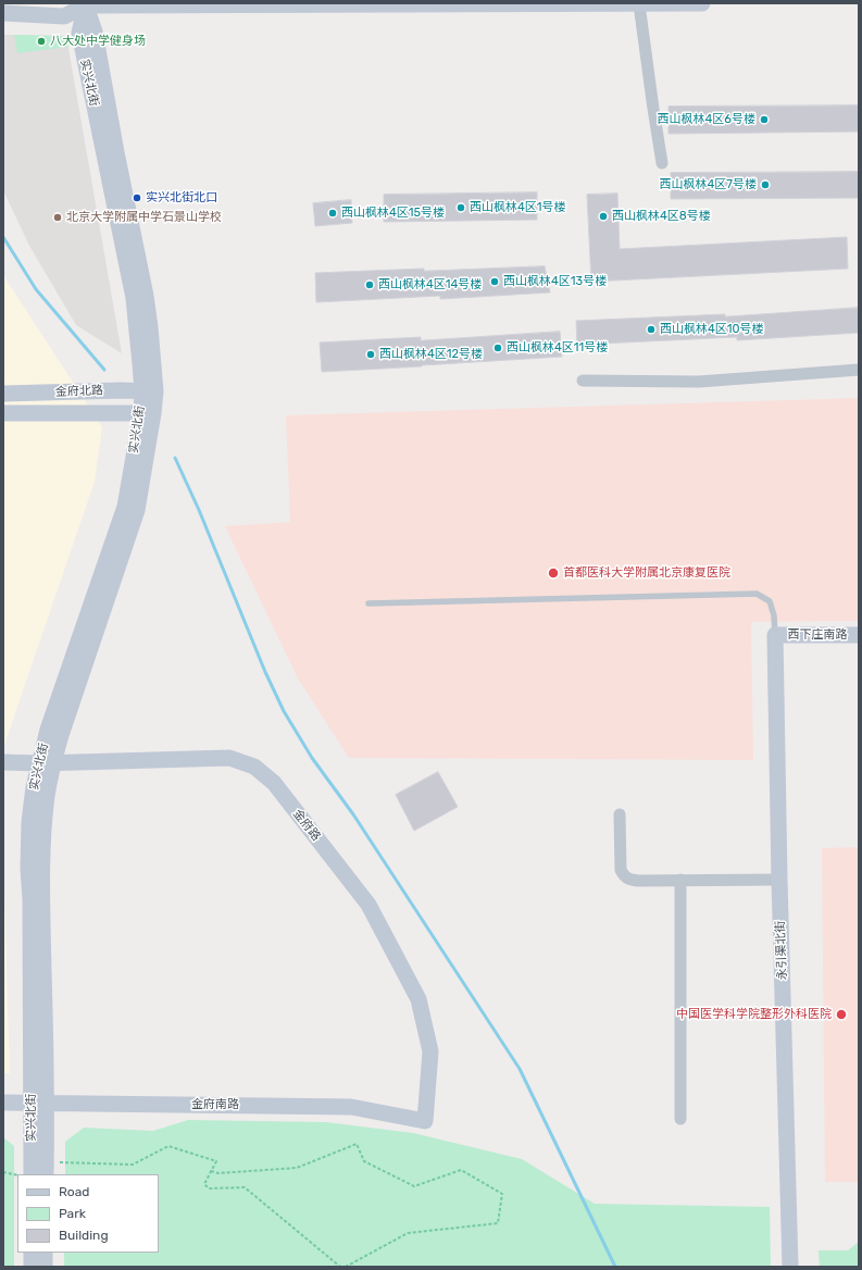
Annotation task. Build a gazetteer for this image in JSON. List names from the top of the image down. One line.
{"streets":{"street":["实兴北街","金府北路","西下庄南路","金府路","永引渠北街","金府南路"]},"crossings":[["实兴北街","金府北路"],["实兴北街","金府路"],["实兴北街","金府南路"],["西下庄南路","永引渠北街"],["金府路","金府南路"]],"places":["八大处中学健身场","西山枫林4区6号楼","西山枫林4区7号楼","实兴北街北口","西山枫林4区1号楼","西山枫林4区15号楼","西山枫林4区8号楼","北京大学附属中学石景山学校","西山枫林4区13号楼","西山枫林4区14号楼","西山枫林4区10号楼","西山枫林4区11号楼","西山枫林4区12号楼","首都医科大学附属北京康复医院","中国医学科学院整形外科医院"],"legend":["Road","Park","Building"]}
